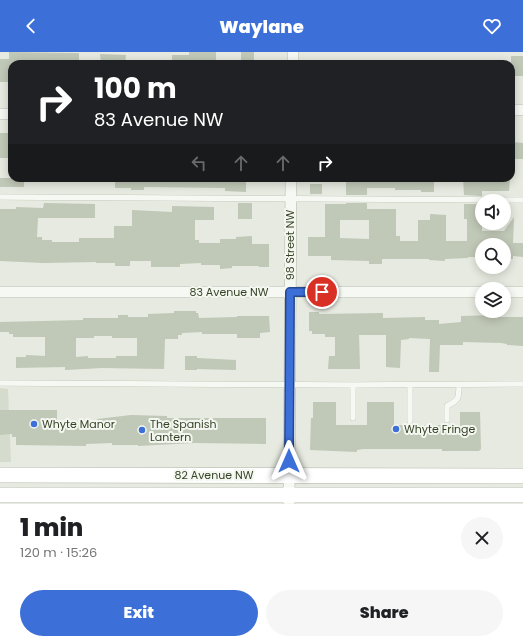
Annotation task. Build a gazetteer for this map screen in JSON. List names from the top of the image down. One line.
{"streets":{"main road":["82 Avenue NW"],"street":["98 Street NW","83 Avenue NW"]},"crossings":[["98 Street NW","83 Avenue NW"],["98 Street NW","82 Avenue NW"]],"places":["Whyte Manor","Whyte Fringe","The Spanish Lantern"],"page":{"header":"Waylane","turn":["100 m","83 Avenue NW"],"heading":["1 min","120 m · 15:26"],"buttons":["Exit","Share"]}}
